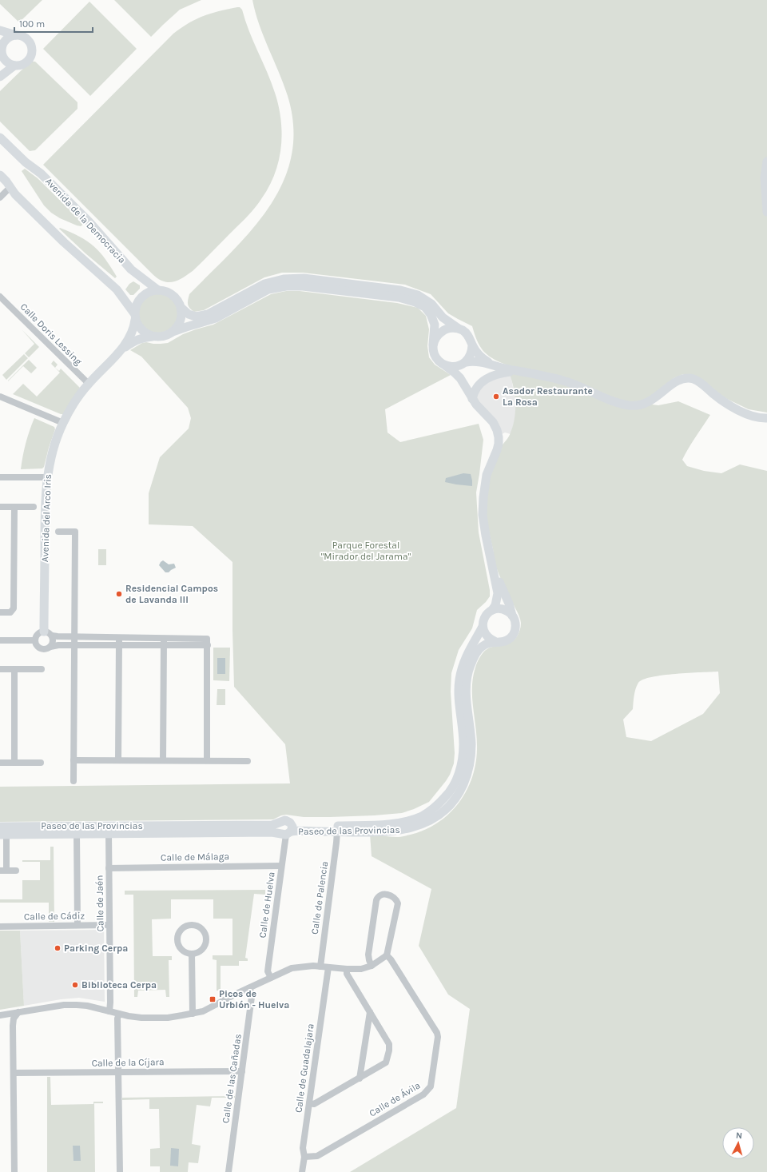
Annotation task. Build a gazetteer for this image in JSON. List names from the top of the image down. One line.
{"streets":{"main road":["Avenida de la Democracia","Avenida del Arco Iris","Paseo de las Provincias"],"street":["Calle Doris Lessing","Calle de Málaga","Calle de Palencia","Calle de Jaén","Calle de Huelva","Calle de Cádiz","Calle de la Cíjara","Calle de Guadalajara","Calle de las Cañadas","Calle de Ávila"]},"crossings":[["Avenida de la Democracia","Avenida del Arco Iris"],["Calle Doris Lessing","Avenida del Arco Iris"],["Paseo de las Provincias","Calle de Palencia"],["Paseo de las Provincias","Calle de Jaén"],["Paseo de las Provincias","Calle de Huelva"],["Calle de Málaga","Calle de Jaén"],["Calle de Málaga","Calle de Huelva"],["Calle de Jaén","Calle de Cádiz"],["Calle de la Cíjara","Calle de las Cañadas"],["Calle de Guadalajara","Calle de Ávila"]],"parks":["Parque Forestal \"Mirador del Jarama\""],"places":{"other":["Asador Restaurante La Rosa","Residencial Campos de Lavanda III","Parking Cerpa","Biblioteca Cerpa"],"transit":["Picos de Urbión - Huelva"]},"scale_bar":"100 m","north":"top"}
